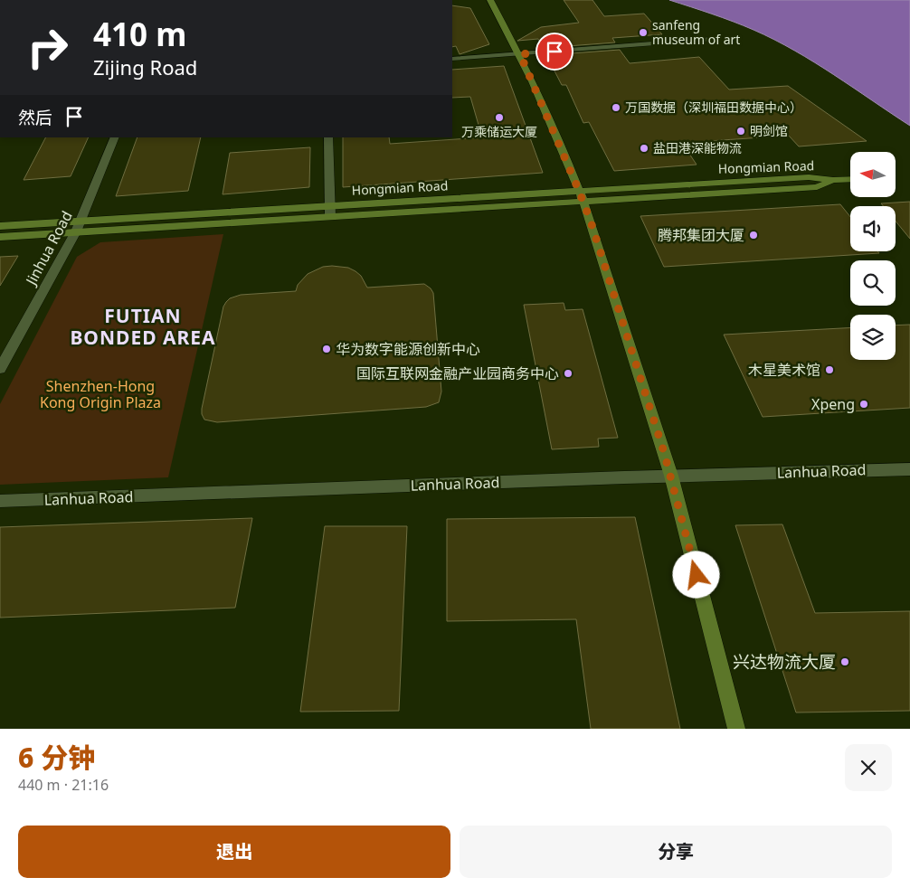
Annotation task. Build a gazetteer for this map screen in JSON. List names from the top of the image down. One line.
{"streets":{"main road":["Hongmian Road"],"street":["Jinhua Road","Lanhua Road"]},"crossings":[["Hongmian Road","Jinhua Road"]],"districts":["FUTIAN BONDED AREA"],"parks":["Shenzhen-Hong Kong Origin Plaza"],"places":["sanfeng museum of art","万国数据（深圳福田数据中心）","万乘储运大厦","明剑馆","盐田港深能物流","腾邦集团大厦","华为数字能源创新中心","木星美术馆","国际互联网金融产业园商务中心","Xpeng","兴达物流大厦"],"north":"left","page":{"turn":["410 m","Zijing Road"],"then":"然后","heading":["6 分钟","440 m · 21:16"],"buttons":["退出","分享"]}}
